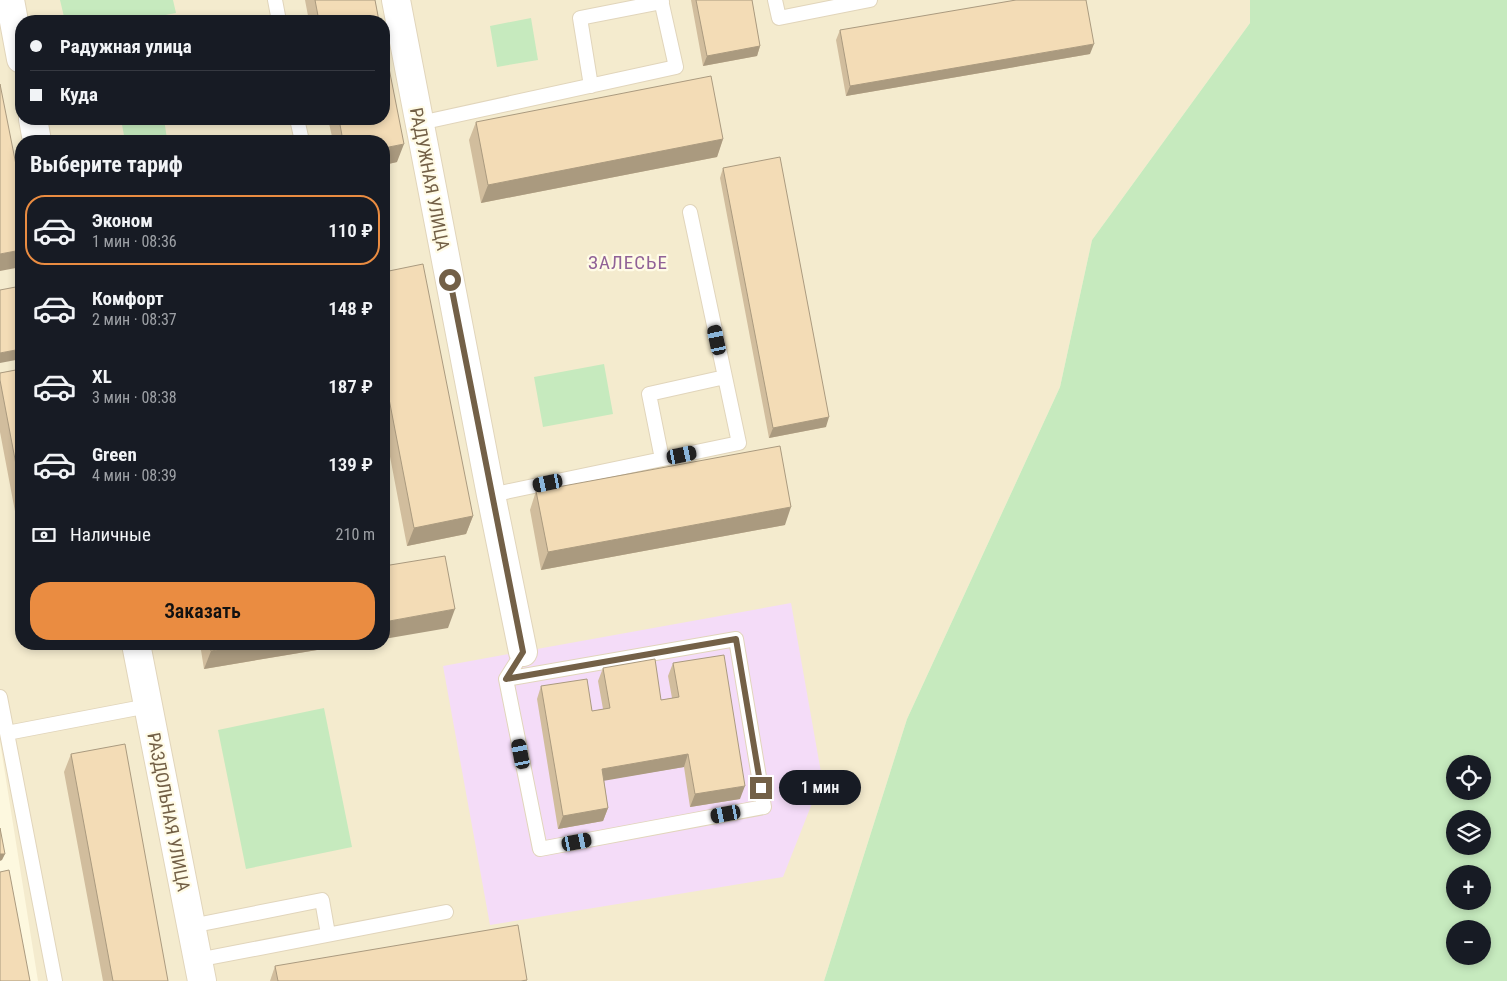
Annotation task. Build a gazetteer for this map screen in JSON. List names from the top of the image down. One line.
{"streets":{"street":["РАДУЖНАЯ УЛИЦА","РАЗДОЛЬНАЯ УЛИЦА"]},"districts":["ЗАЛЕСЬЕ"],"page":{"banner":["Радужная улица","Куда"],"heading":"Выберите тариф","list":[{"name":"Эконом","note":"1 мин · 08:36","value":"110 ₽"},{"name":"Комфорт","note":"2 мин · 08:37","value":"148 ₽"},{"name":"XL","note":"3 мин · 08:38","value":"187 ₽"},{"name":"Green","note":"4 мин · 08:39","value":"139 ₽"}],"pay":["Наличные","210 m"],"buttons":"Заказать","map_buttons":["+","−"],"bubble":"1 мин"}}
